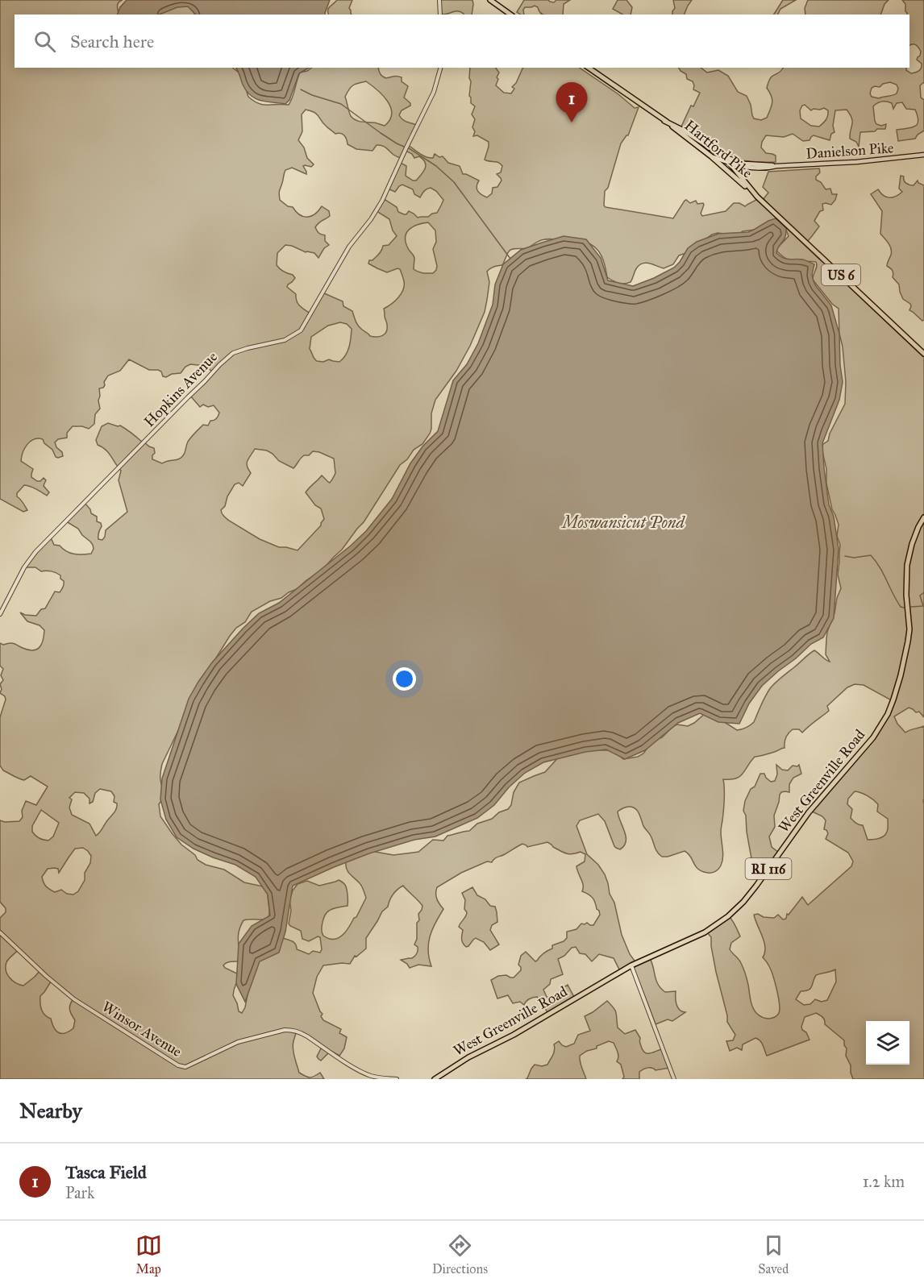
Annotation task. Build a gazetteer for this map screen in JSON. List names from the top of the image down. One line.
{"streets":{"main road":["Hartford Pike","Danielson Pike","US 6","West Greenville Road","RI 116"],"street":["Hopkins Avenue","Winsor Avenue"]},"crossings":[["Hartford Pike","Danielson Pike"]],"water":["Moswansicut Pond"],"page":{"search":"Search here","pins":"1","heading":"Nearby","list":[{"mark":"1","name":"Tasca Field","note":"Park","value":"1.2 km"}],"nav":["Map","Directions","Saved"]}}
